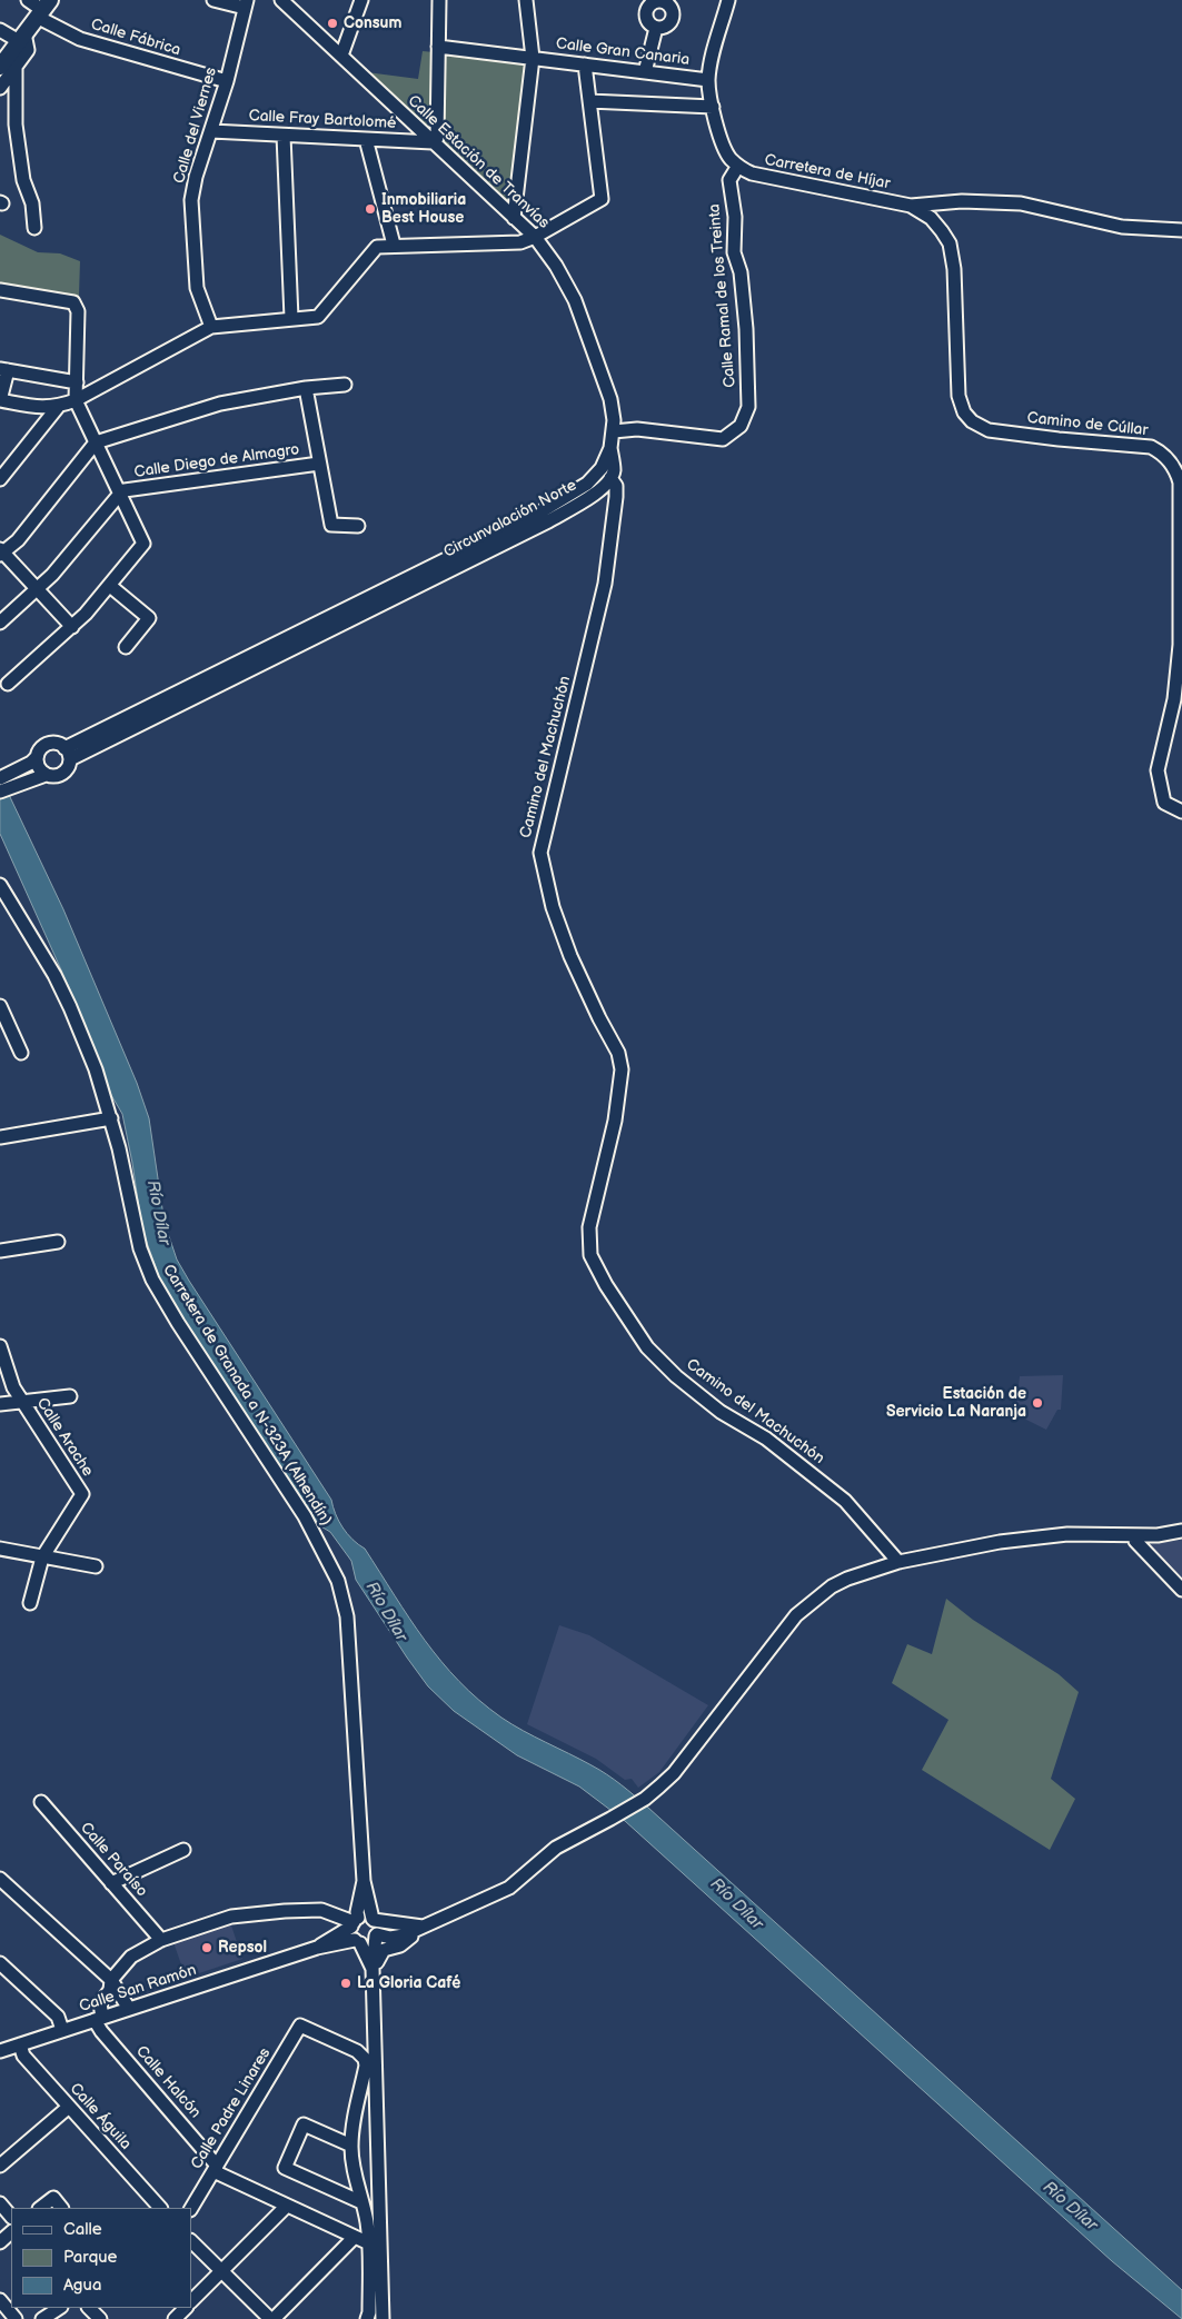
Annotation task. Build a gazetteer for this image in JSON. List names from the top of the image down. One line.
{"streets":{"street":["Calle Fábrica","Calle Gran Canaria","Calle Fray Bartolomé","Calle del Viernes","Calle Estación de Tranvías","Carretera de Híjar","Calle Ramal de los Treinta","Camino de Cúllar","Calle Diego de Almagro","Circunvalación Norte","Camino del Machuchón","Carretera de Granada a N-323A (Alhendín)","Calle Arache","Calle Paraíso","Calle San Ramón","Calle Halcón","Calle Padre Linares","Calle Águila"]},"crossings":[["Calle Fábrica","Calle del Viernes"],["Calle Fray Bartolomé","Calle del Viernes"],["Calle Fray Bartolomé","Calle Estación de Tranvías"],["Calle Estación de Tranvías","Calle Ramal de los Treinta"],["Calle Estación de Tranvías","Circunvalación Norte"],["Carretera de Híjar","Calle Ramal de los Treinta"],["Carretera de Híjar","Camino de Cúllar"],["Circunvalación Norte","Camino del Machuchón"],["Carretera de Granada a N-323A (Alhendín)","Calle San Ramón"],["Calle San Ramón","Calle Halcón"],["Calle San Ramón","Calle Águila"],["Calle Halcón","Calle Padre Linares"]],"water":["Río Dílar"],"places":["Consum","Inmobiliaria Best House","Estación de Servicio La Naranja","Repsol","La Gloria Café"],"legend":["Calle","Parque","Agua"]}
